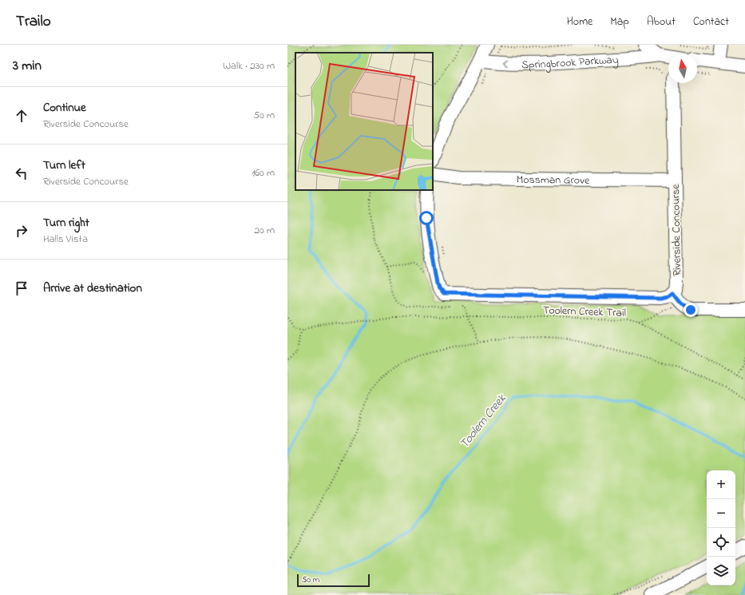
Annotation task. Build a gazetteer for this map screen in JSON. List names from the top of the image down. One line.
{"streets":{"street":["Springbrook Parkway","Mossman Grove","Riverside Concourse"],"path":["Toolern Creek Trail"]},"crossings":[["Mossman Grove","Riverside Concourse"]],"one_way":["Springbrook Parkway"],"water":["Toolern Creek"],"scale_bar":"50 m","north":"top","page":{"header":"Trailo","nav":["Home","Map","About","Contact"],"heading":["3 min","Walk · 230 m"],"list":[["Continue","Riverside Concourse","50 m"],["Turn left","Riverside Concourse","160 m"],["Turn right","Halls Vista","20 m"],"Arrive at destination"],"map_buttons":["+","−"],"scale":"50 m"}}
